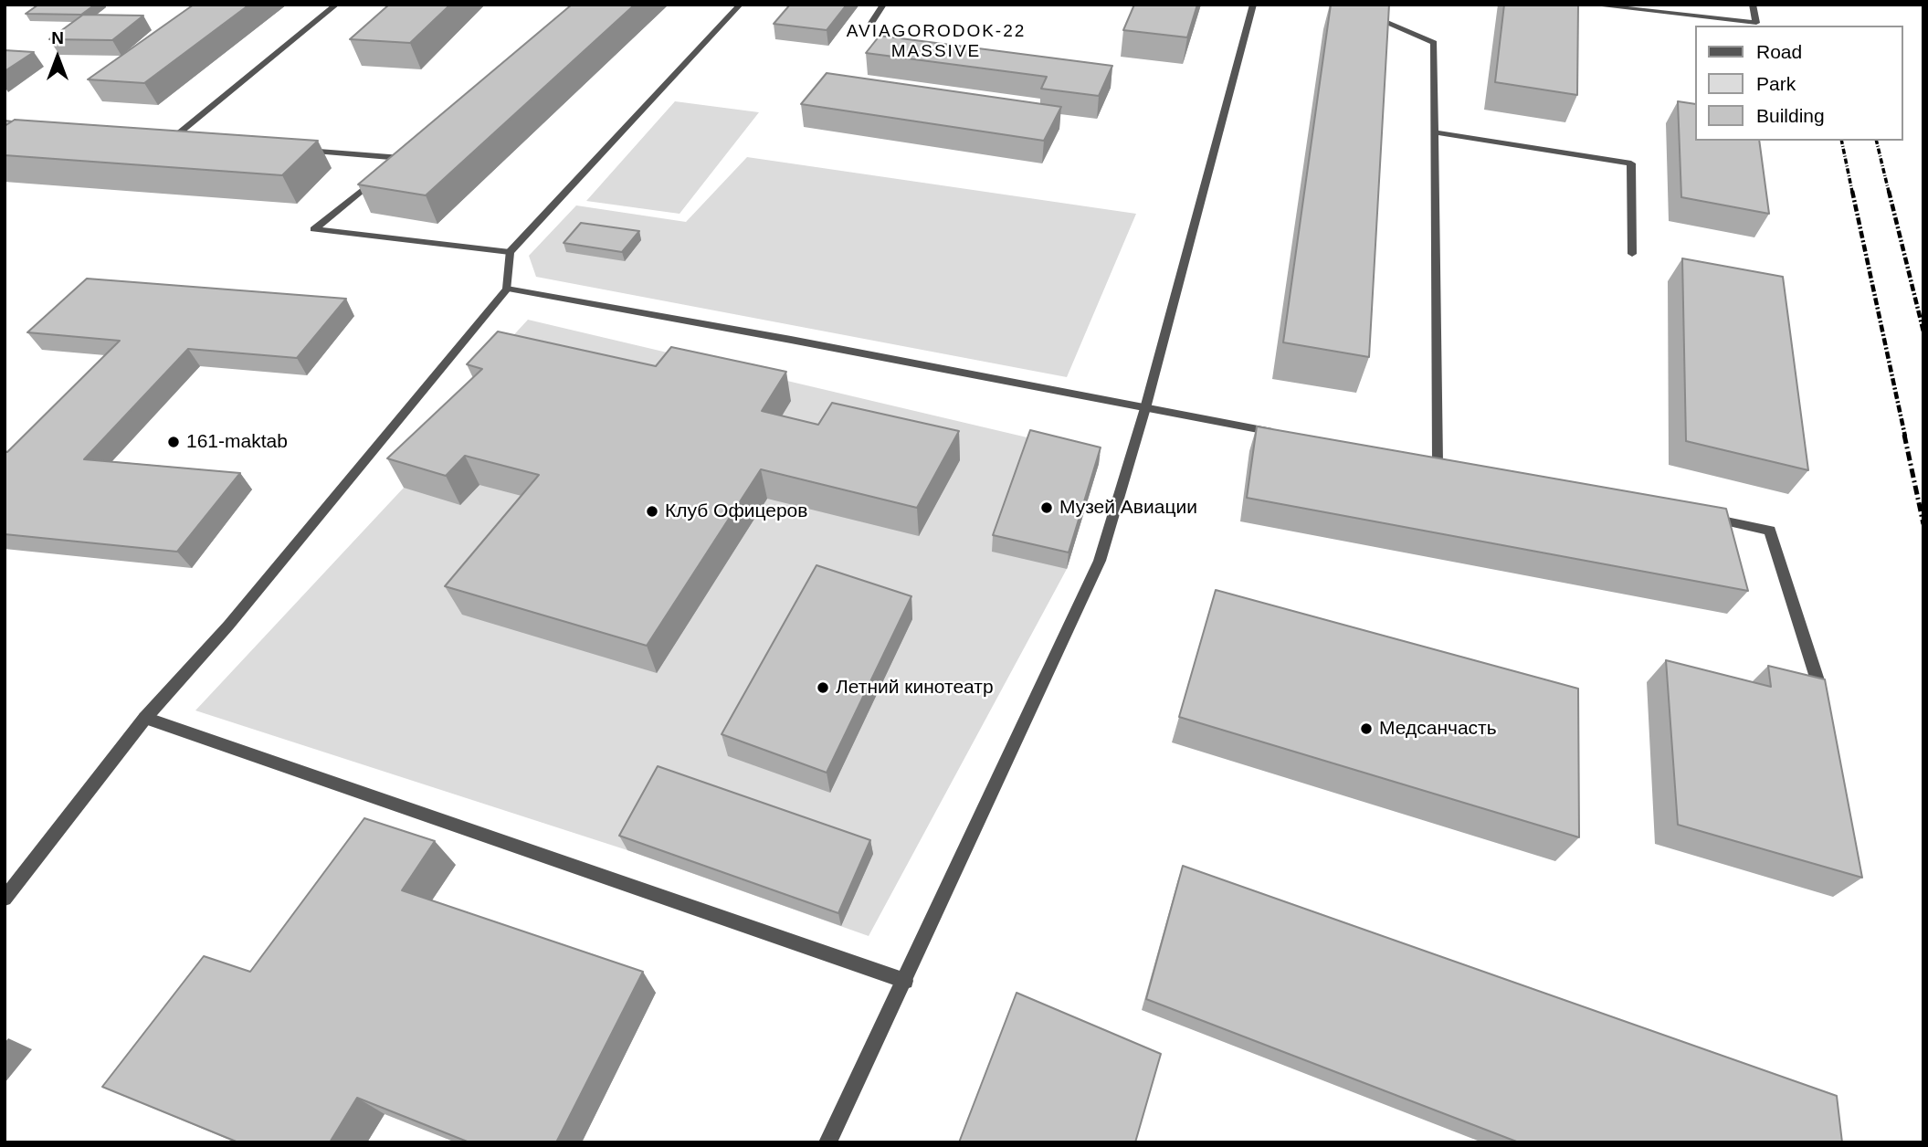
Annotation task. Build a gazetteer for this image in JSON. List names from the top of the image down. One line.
{"districts":["AVIAGORODOK-22 MASSIVE"],"places":["161-maktab","Музей Авиации","Клуб Офицеров","Летний кинотеатр","Медсанчасть"],"legend":["Road","Park","Building"],"north":"top"}
